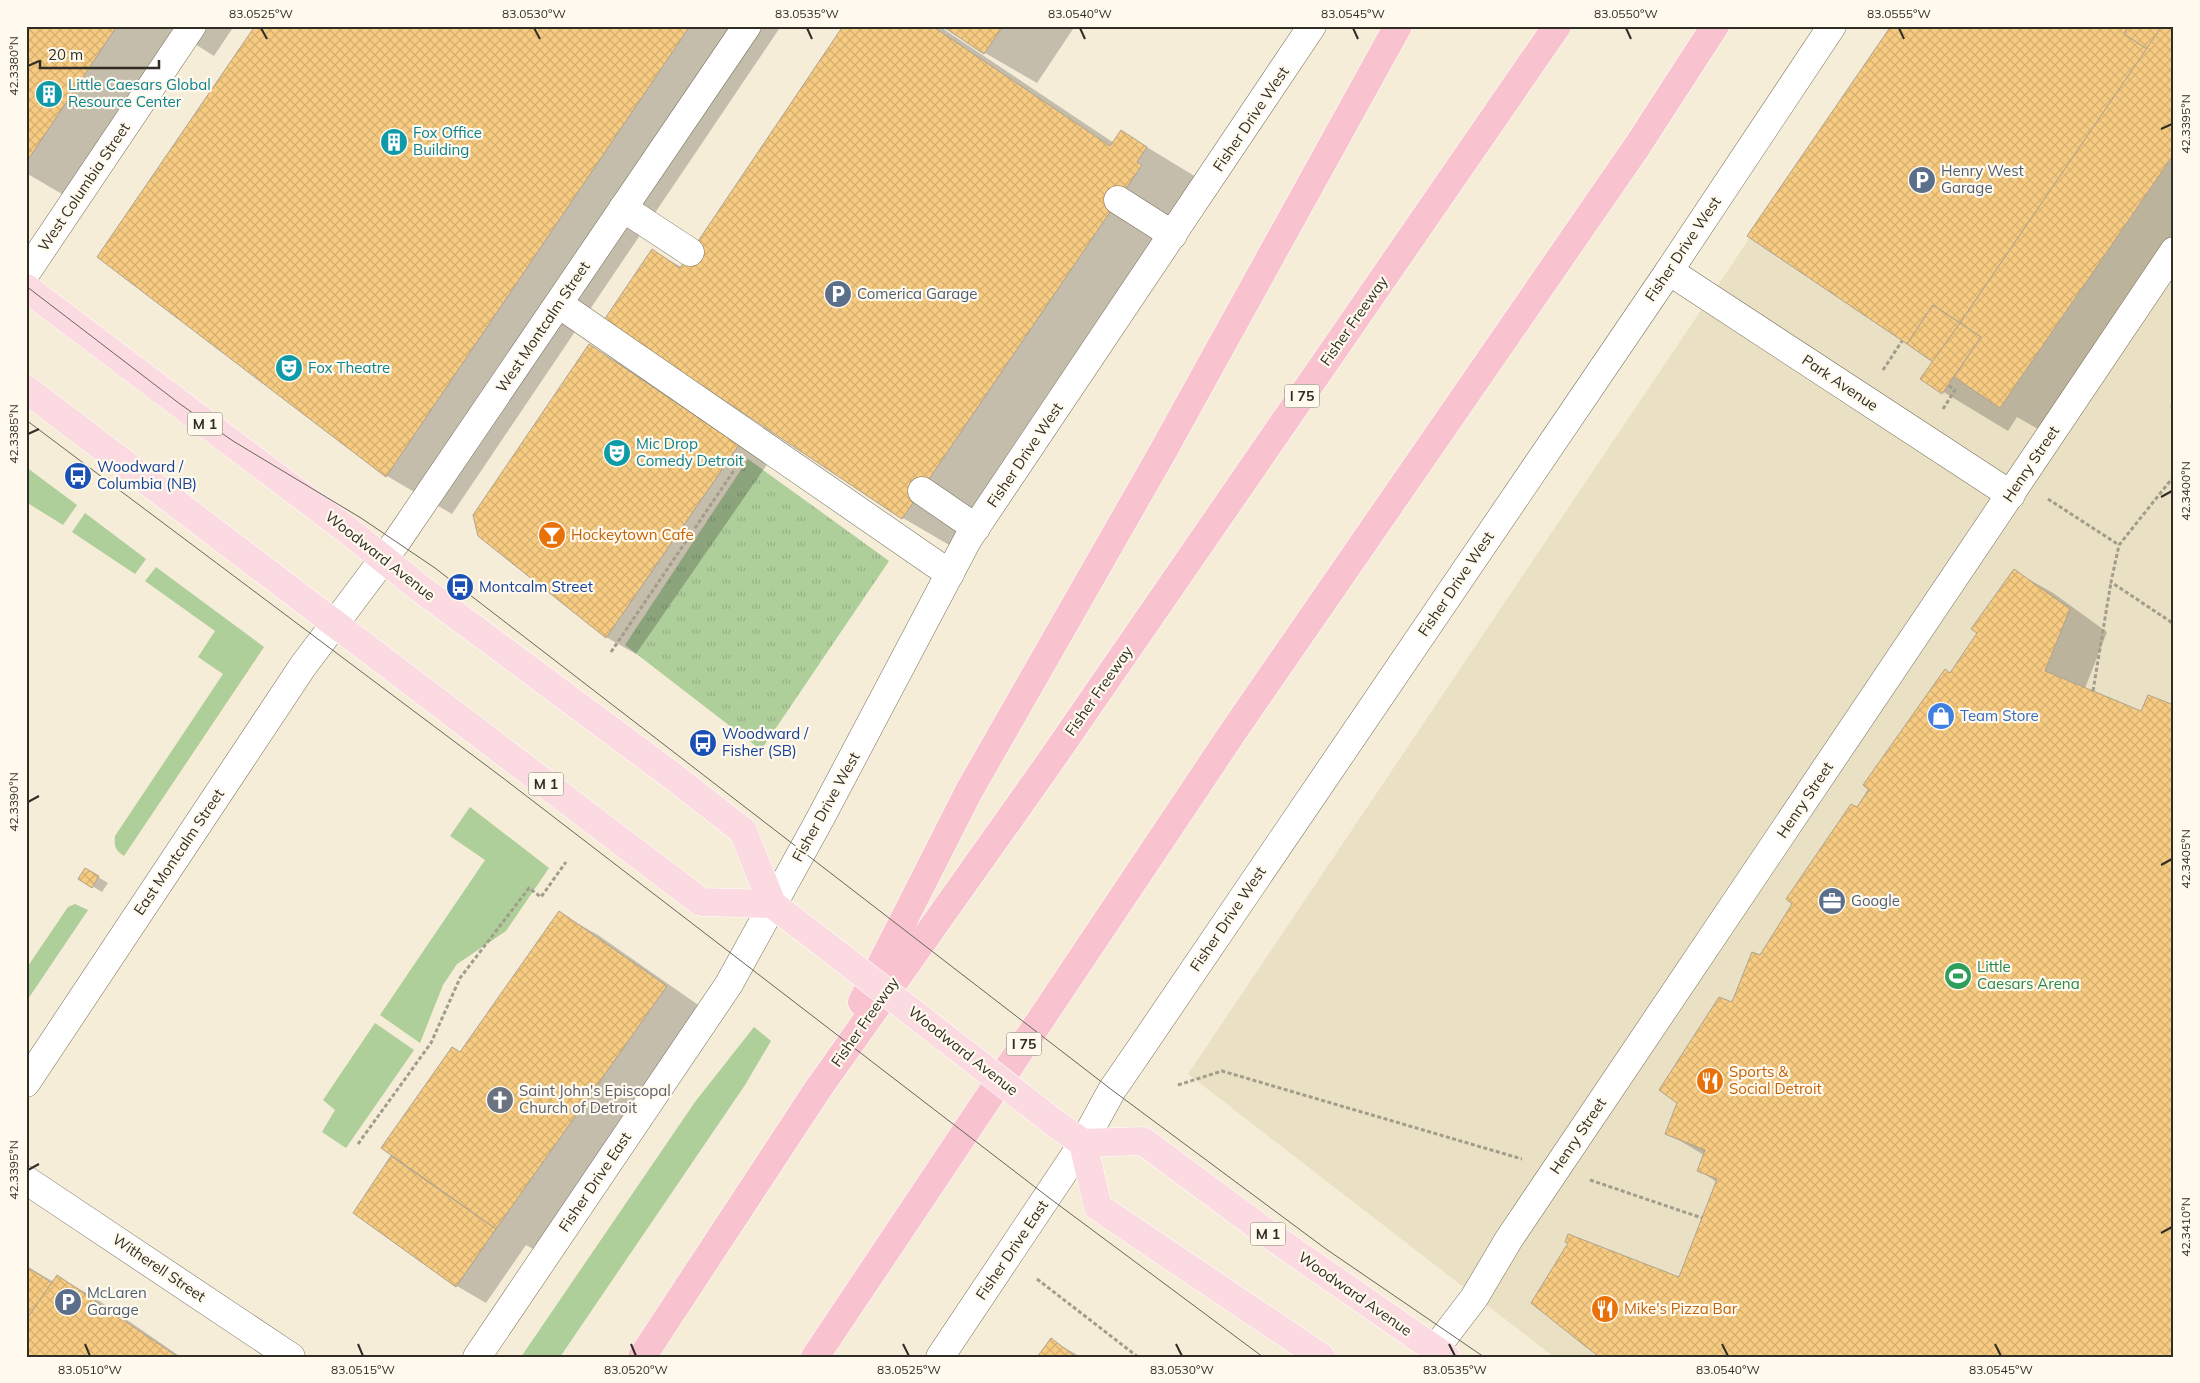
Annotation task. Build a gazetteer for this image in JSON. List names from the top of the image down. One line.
{"streets":{"highway":["Fisher Freeway","I 75"],"main road":["M 1","Woodward Avenue"],"street":["Fisher Drive West","West Columbia Street","West Montcalm Street","Park Avenue","Henry Street","East Montcalm Street","Fisher Drive East","Witherell Street"]},"crossings":[["Fisher Drive West","Park Avenue"],["Fisher Drive West","M 1"],["Fisher Drive West","Woodward Avenue"],["Fisher Drive West","Fisher Drive East"],["West Montcalm Street","M 1"],["West Montcalm Street","Woodward Avenue"],["West Montcalm Street","East Montcalm Street"],["Park Avenue","Henry Street"],["M 1","Woodward Avenue"],["M 1","East Montcalm Street"],["M 1","Fisher Drive East"],["Henry Street","Woodward Avenue"],["Woodward Avenue","Fisher Drive East"]],"places":{"building":["Little Caesars Global Resource Center","Fox Office Building"],"parking":["Henry West Garage","Comerica Garage","McLaren Garage"],"theatre":["Fox Theatre","Mic Drop Comedy Detroit"],"bus stop":["Woodward / Columbia (NB)","Montcalm Street","Woodward / Fisher (SB)"],"bar":["Hockeytown Cafe"],"shop":["Team Store"],"office":["Google"],"sports":["Little Caesars Arena"],"restaurant":["Sports & Social Detroit","Mike's Pizza Bar"],"church":["Saint John's Episcopal Church of Detroit"]},"scale_bar":"20 m","coordinates":["83.0525°W","83.0530°W","83.0535°W","83.0540°W","83.0545°W","83.0550°W","83.0555°W","42.3380°N","42.3395°N","42.3385°N","42.3400°N","42.3390°N","42.3405°N","42.3410°N","83.0510°W","83.0515°W","83.0520°W"]}
